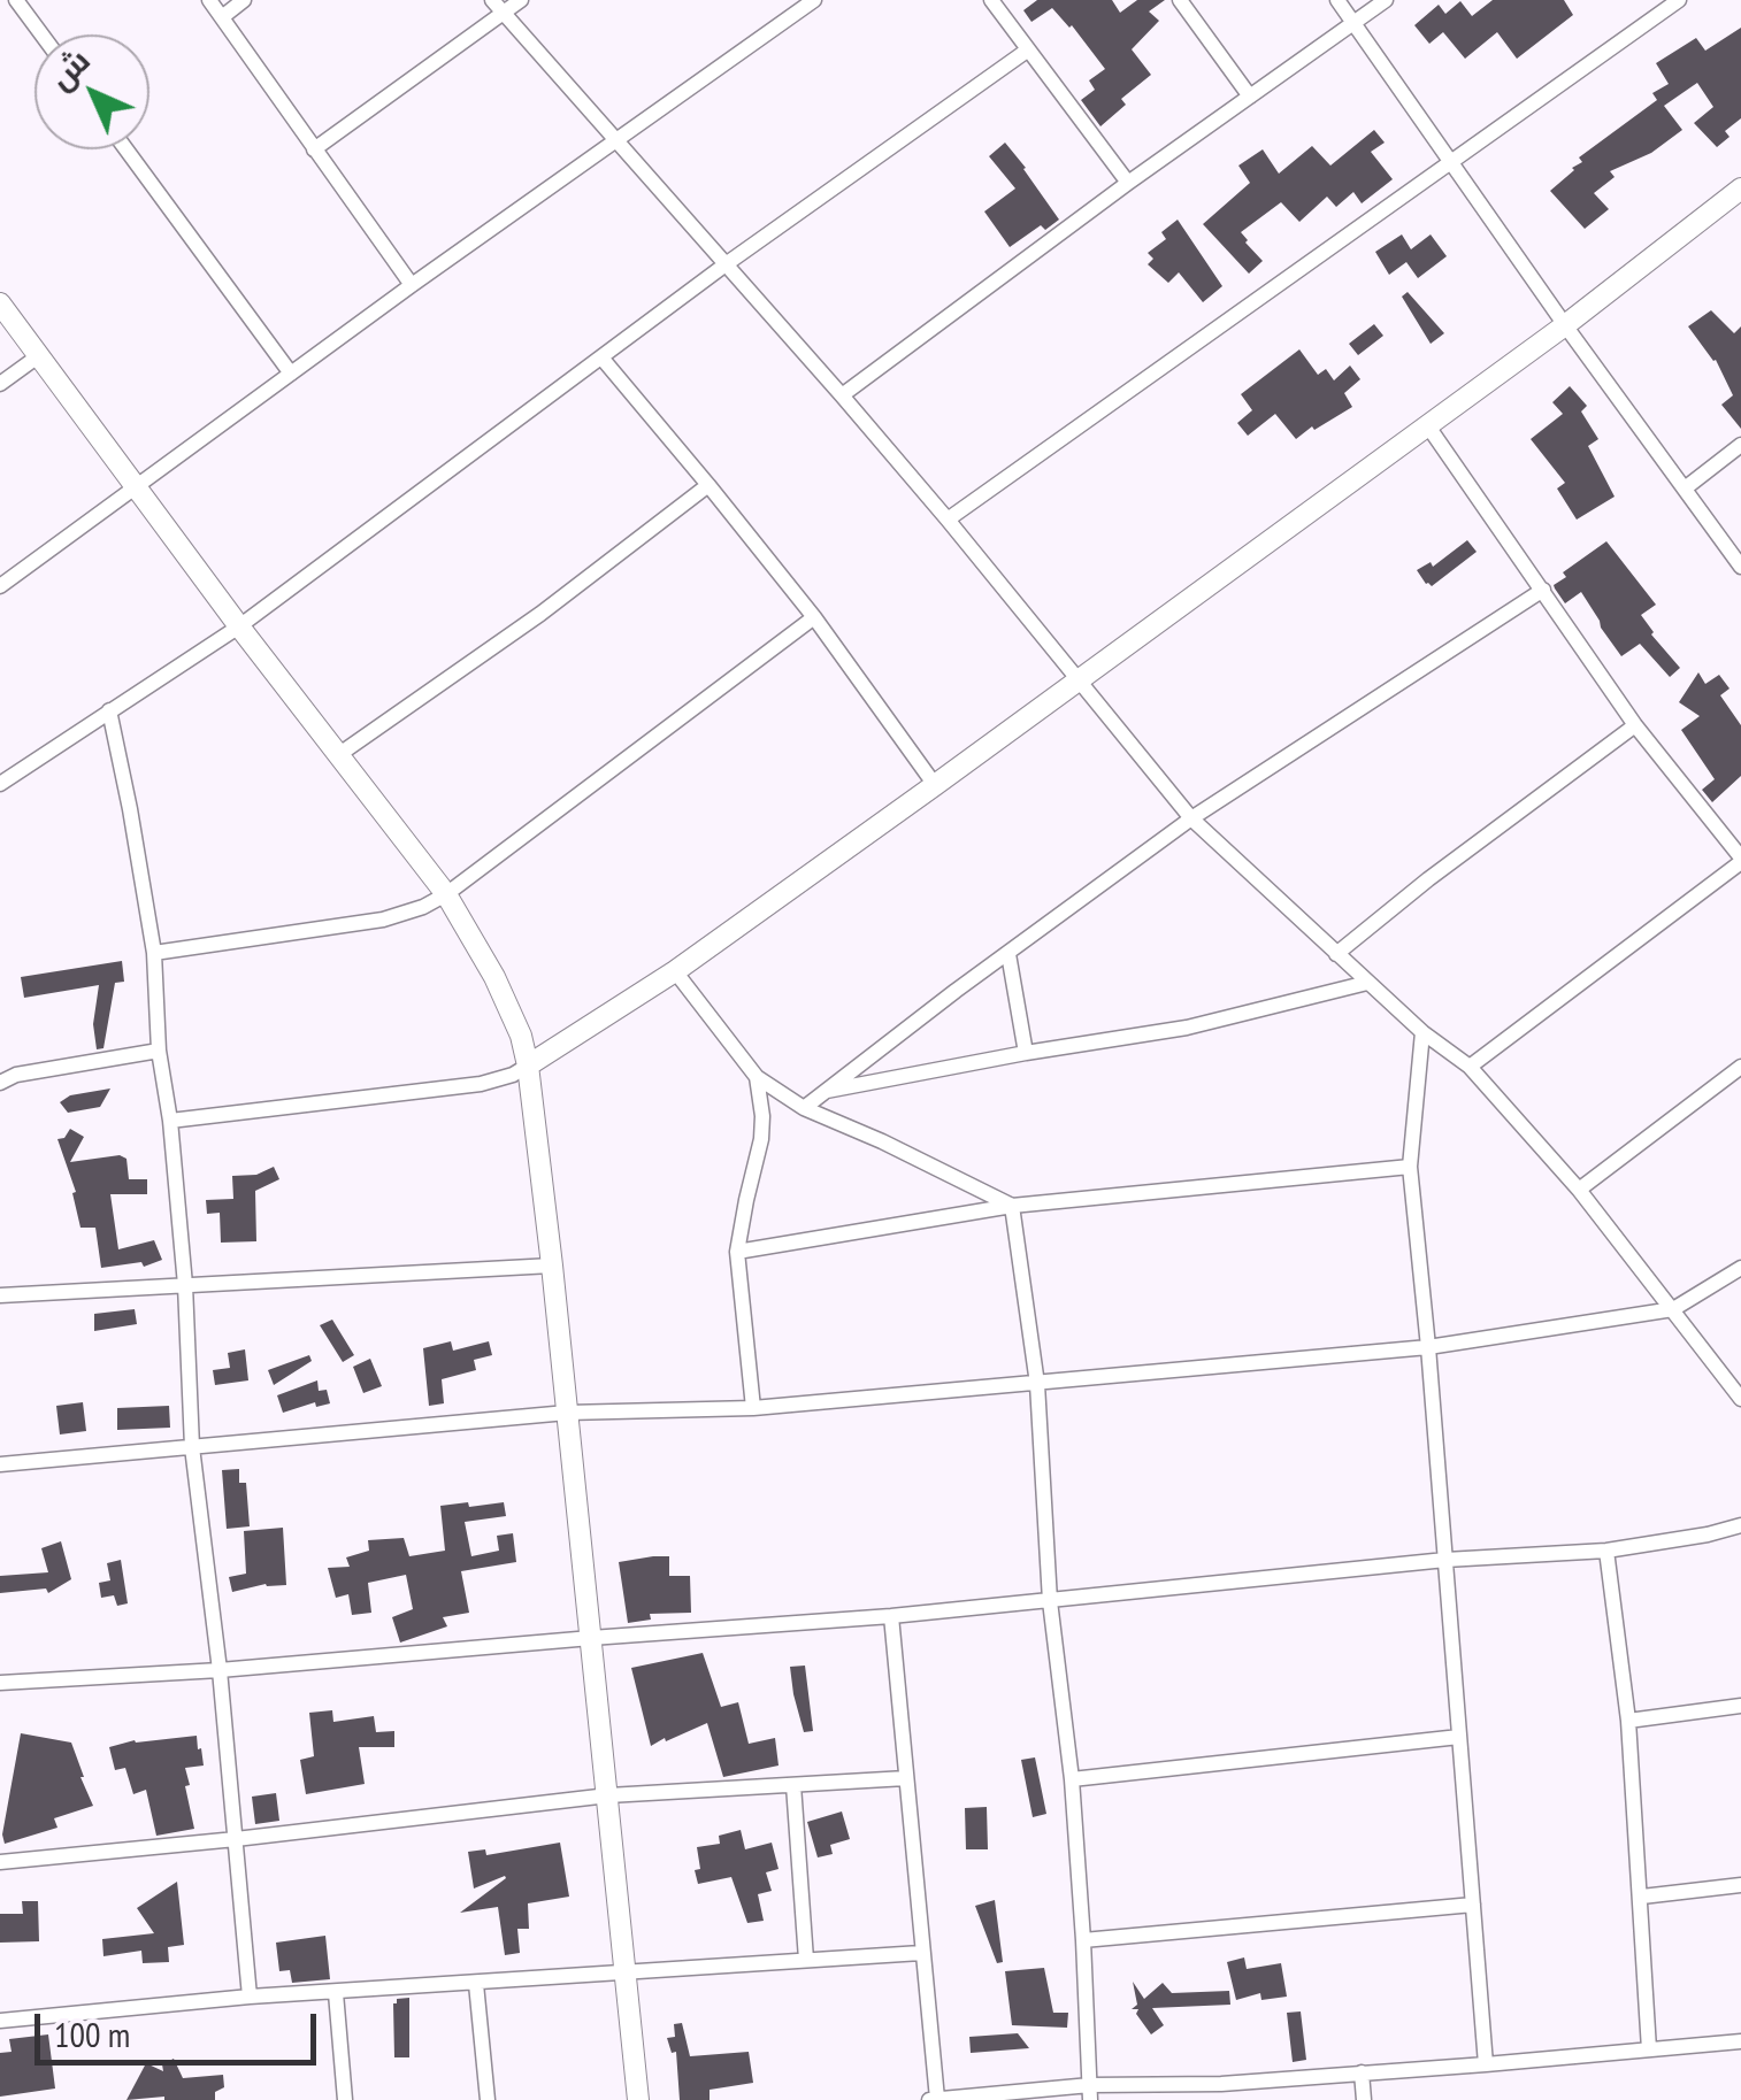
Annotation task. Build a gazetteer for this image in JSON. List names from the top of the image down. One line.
{"scale_bar":"100 m","north":"top left"}
